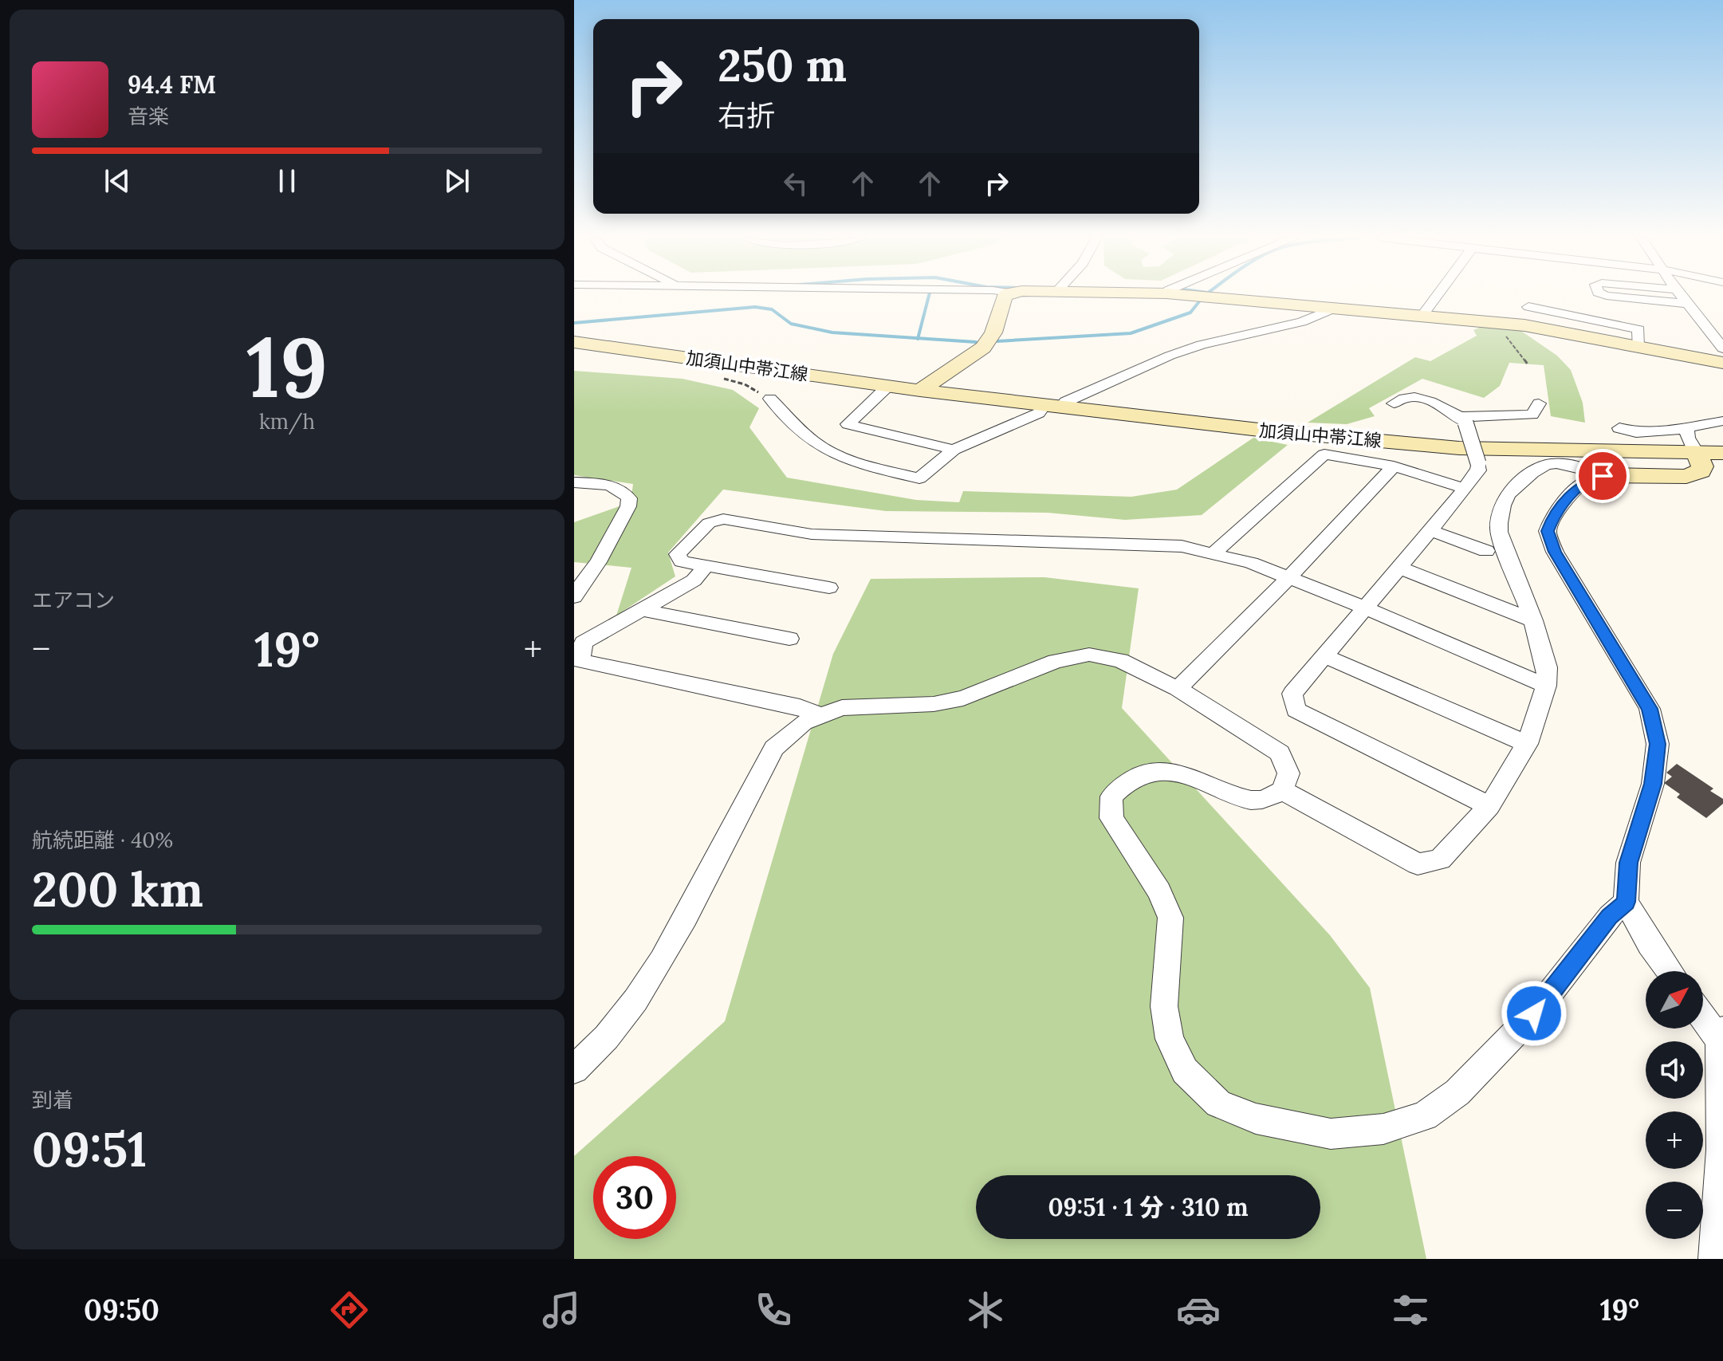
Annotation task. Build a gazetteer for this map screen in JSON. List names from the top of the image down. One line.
{"streets":{"main road":["加須山中帯江線"]},"north":"top right","page":{"turn":["250 m","右折"],"song":["94.4 FM","音楽"],"tile":[["19","km/h"],"エアコン",["航続距離 · 40%","200 km"],["到着","09:51"]],"heat":["−","19°","+"],"map_buttons":["+","−"],"limit":"30","trip":"09:51 · 1 分 · 310 m","tabs":["09:50","19°"]}}
